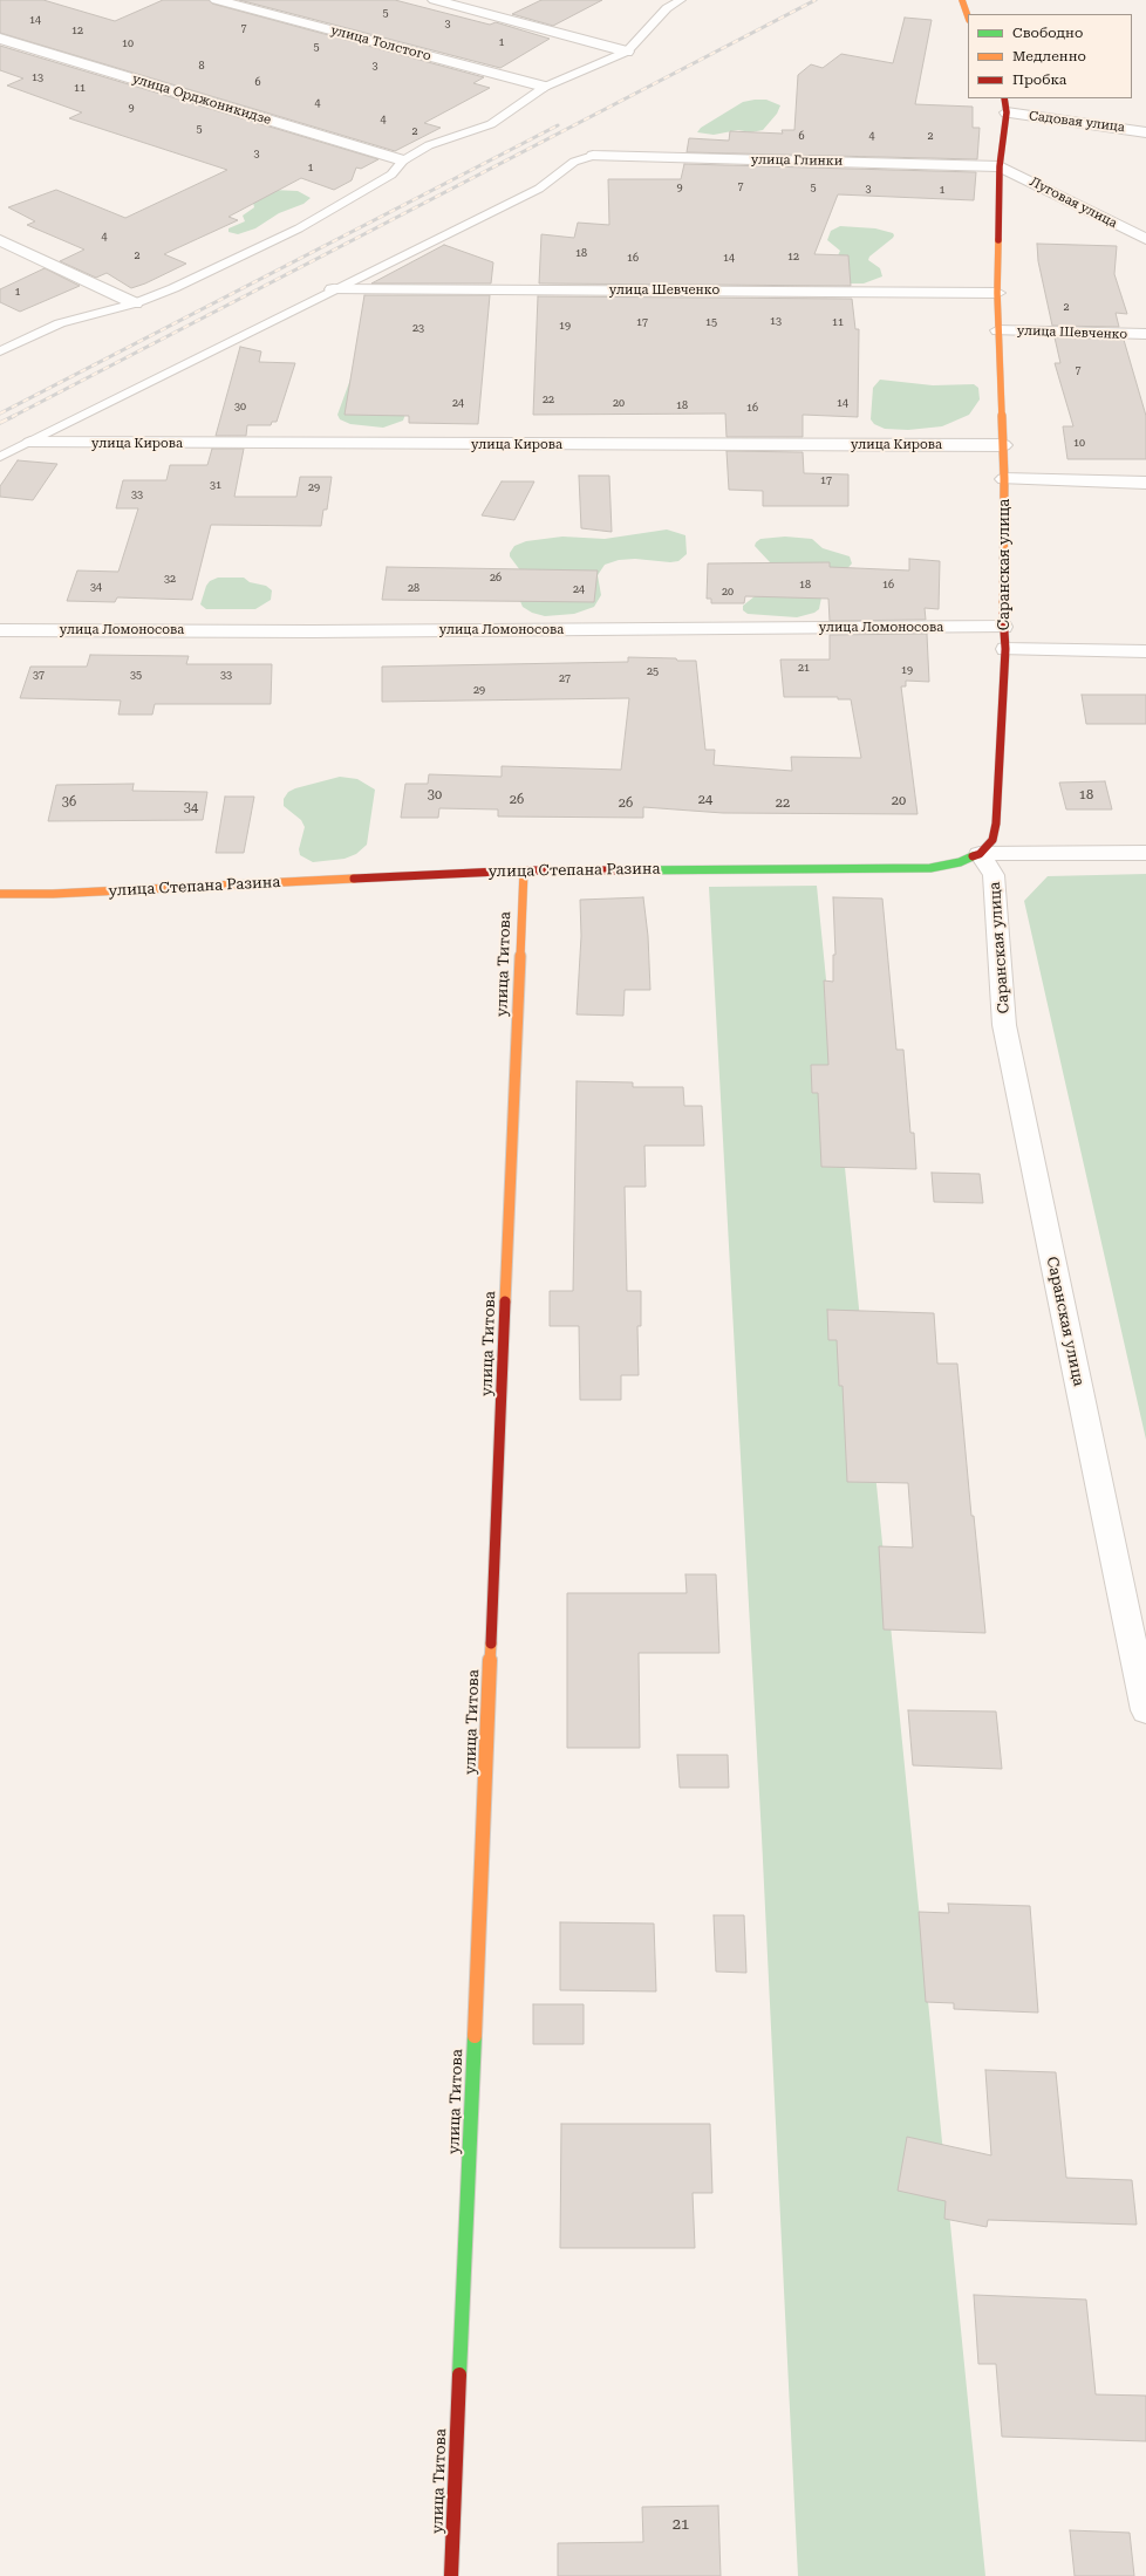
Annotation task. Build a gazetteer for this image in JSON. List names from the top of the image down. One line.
{"streets":{"street":["улица Толстого","улица Орджоникидзе","Садовая улица","улица Глинки","Луговая улица","улица Шевченко","улица Кирова","Саранская улица","улица Ломоносова","улица Степана Разина","улица Титова"]},"crossings":[["Садовая улица","Саранская улица"],["улица Глинки","Луговая улица"],["улица Глинки","Саранская улица"],["Луговая улица","Саранская улица"],["улица Шевченко","Саранская улица"],["улица Кирова","Саранская улица"],["Саранская улица","улица Ломоносова"],["Саранская улица","улица Степана Разина"],["улица Степана Разина","улица Титова"]],"house_numbers":["5","14","3","7","12","1","10","5","8","3","13","6","11","4","9","4","5","2","6","4","2","3","1","7","9","5","3","1","4","18","2","12","16","14","1","2","13","17","15","11","19","23","7","22","24","20","14","18","30","16","10","17","31","29","33","26","32","18","16","34","28","24","20","21","19","25","37","35","33","27","29","30","18","26","24","20","36","26","22","34","21"],"legend":["Свободно","Медленно","Пробка"]}
